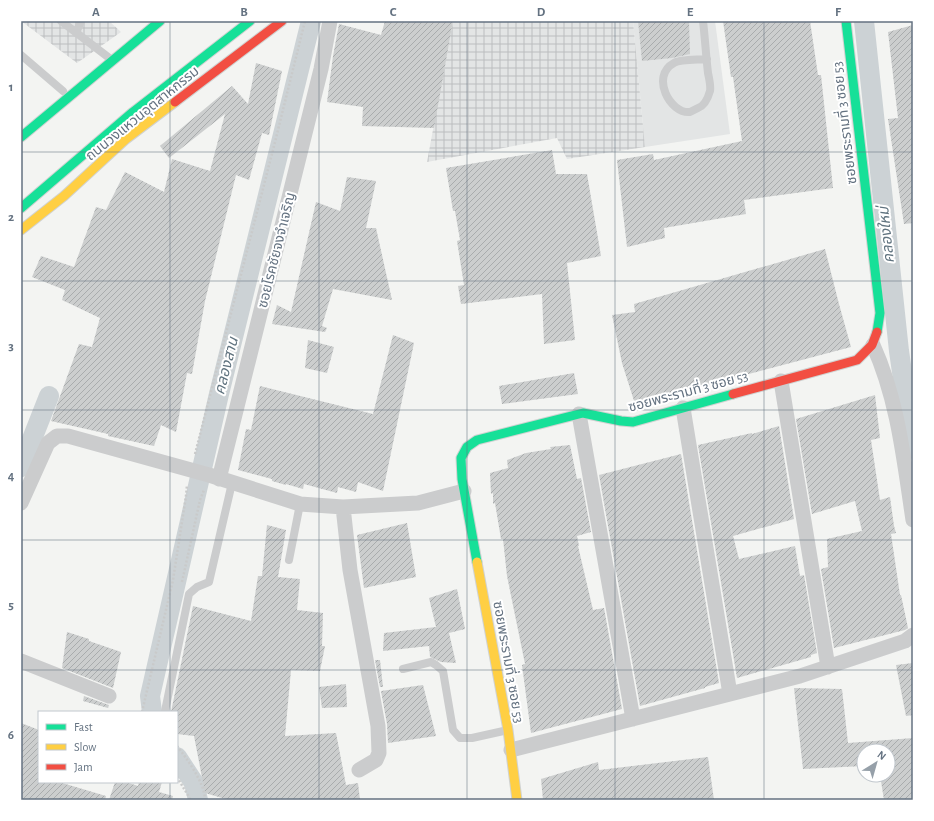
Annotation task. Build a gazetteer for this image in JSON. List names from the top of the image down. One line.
{"streets":{"street":["ถนนวงแหวนอุตสาหกรรม","ซอยพระรามที่ 3 ซอย 53","ซอยโรคชัยจงจำเจริญ"]},"water":["คลองใหม่","คลองสาน"],"legend":["Fast","Slow","Jam"],"north":"top right","grid":{"columns":["A","B","C","D","E","F"],"rows":["1","2","3","4","5","6"]}}
